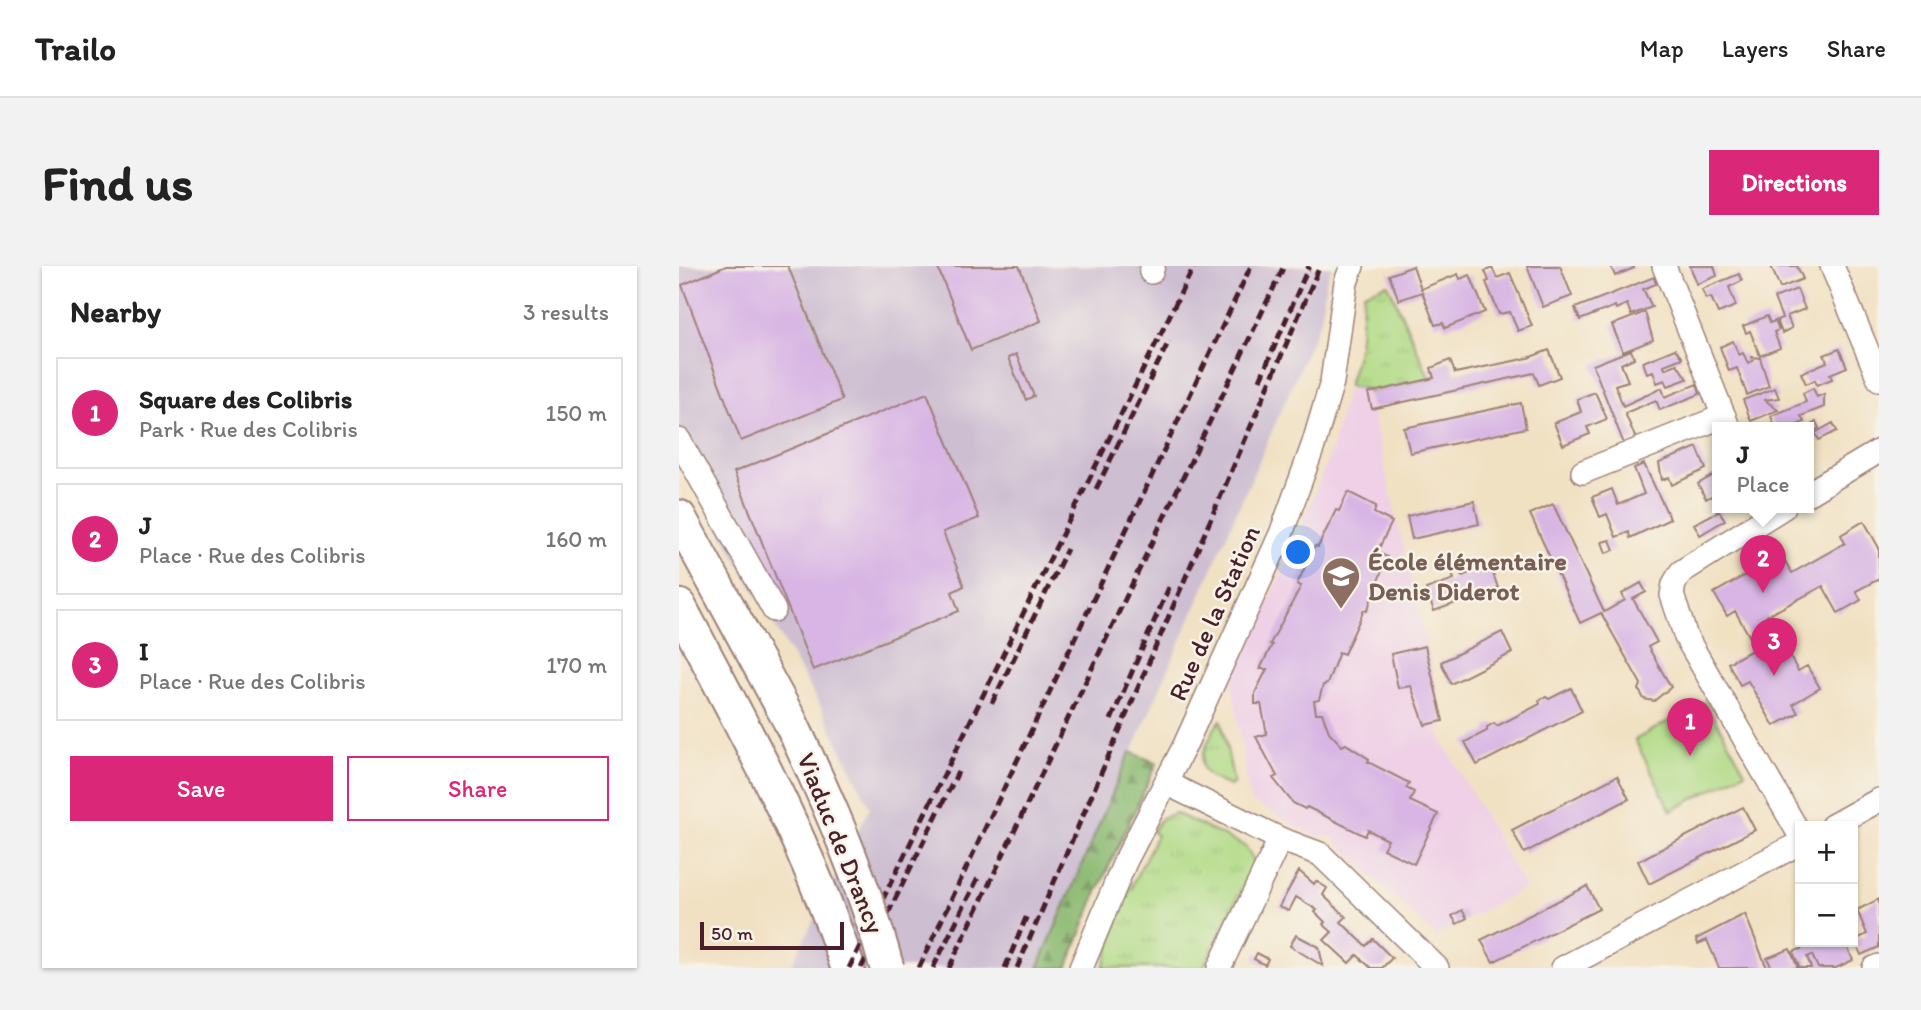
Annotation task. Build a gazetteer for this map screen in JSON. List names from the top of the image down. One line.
{"streets":{"highway":["Viaduc de Drancy"],"street":["Rue de la Station"]},"places":{"school or university":["École élémentaire Denis Diderot"]},"scale_bar":"50 m","page":{"header":"Trailo","nav":["Map","Layers","Share"],"buttons":["Directions",["Save","Share"]],"title":"Find us","heading":["Nearby","3 results"],"list":[{"mark":"1","name":"Square des Colibris","note":"Park · Rue des Colibris","value":"150 m"},{"mark":"2","name":"J","note":"Place · Rue des Colibris","value":"160 m"},{"mark":"3","name":"I","note":"Place · Rue des Colibris","value":"170 m"}],"popup":["J","Place"],"pins":["2","3","1"],"map_buttons":["+","−"],"scale":"50 m"}}
